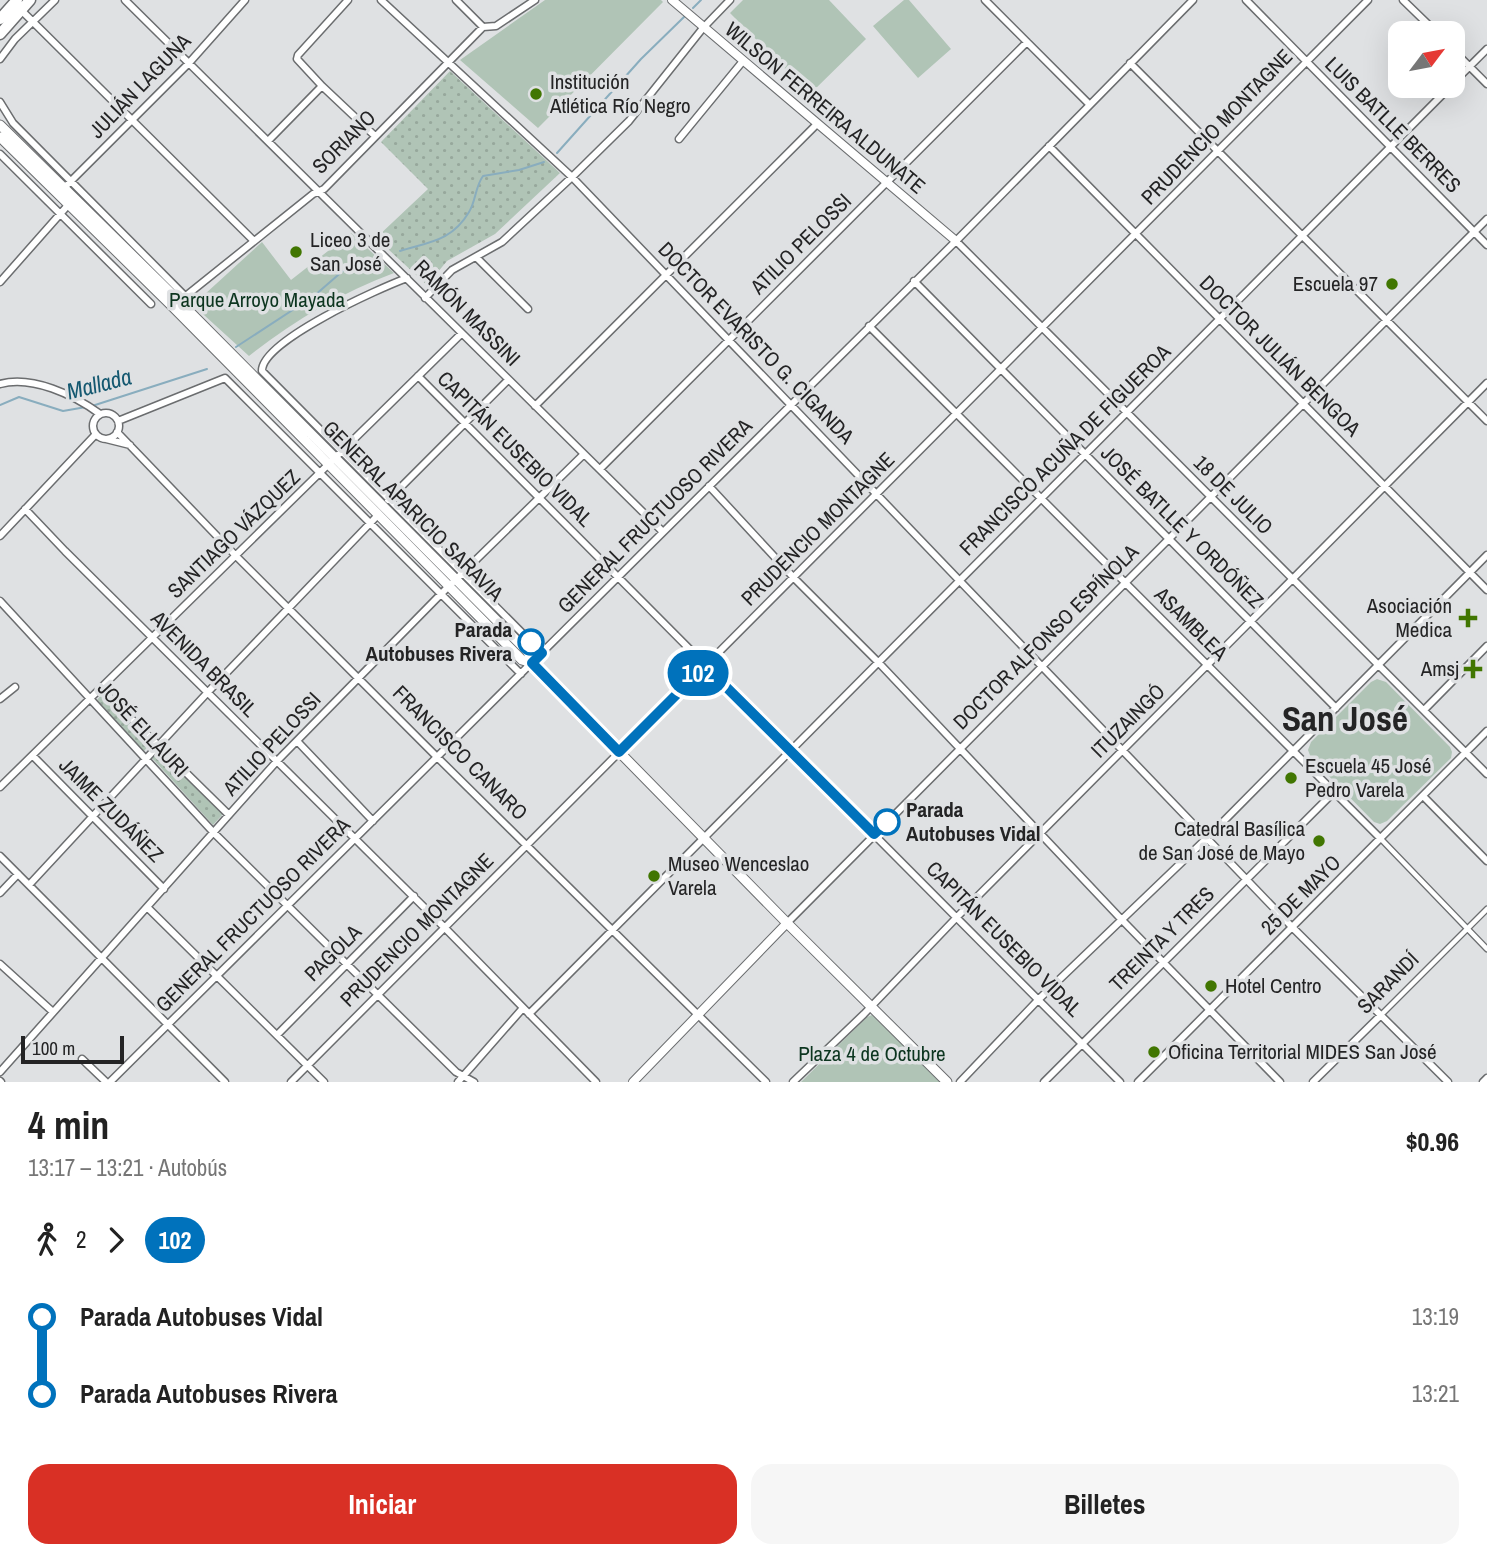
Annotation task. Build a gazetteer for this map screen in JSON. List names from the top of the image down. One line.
{"streets":{"main road":["GENERAL APARICIO SARAVIA"],"street":["JULIÁN LAGUNA","WILSON FERREIRA ALDUNATE","LUIS BATLLE BERRES","PRUDENCIO MONTAGNE","SORIANO","ATILIO PELOSSI","RAMÓN MASSINI","DOCTOR EVARISTO G. CIGANDA","DOCTOR JULIÁN BENGOA","CAPITÁN EUSEBIO VIDAL","FRANCISCO ACUÑA DE FIGUEROA","18 DE JULIO","GENERAL FRUCTUOSO RIVERA","JOSÉ BATLLE Y ORDÓÑEZ","SANTIAGO VÁZQUEZ","ASAMBLEA","DOCTOR ALFONSO ESPÍNOLA","AVENIDA BRASIL","ITUZAINGÓ","JOSÉ ELLAURI","FRANCISCO CANARO","JAIME ZUDÁÑEZ","25 DE MAYO","TREINTA Y TRES","PAGOLA","SARANDÍ"]},"crossings":[["JULIÁN LAGUNA","RAMÓN MASSINI"],["JULIÁN LAGUNA","GENERAL APARICIO SARAVIA"],["WILSON FERREIRA ALDUNATE","ATILIO PELOSSI"],["WILSON FERREIRA ALDUNATE","18 DE JULIO"],["WILSON FERREIRA ALDUNATE","GENERAL FRUCTUOSO RIVERA"],["LUIS BATLLE BERRES","PRUDENCIO MONTAGNE"],["LUIS BATLLE BERRES","FRANCISCO ACUÑA DE FIGUEROA"],["LUIS BATLLE BERRES","DOCTOR ALFONSO ESPÍNOLA"],["PRUDENCIO MONTAGNE","DOCTOR EVARISTO G. CIGANDA"],["PRUDENCIO MONTAGNE","DOCTOR JULIÁN BENGOA"],["PRUDENCIO MONTAGNE","CAPITÁN EUSEBIO VIDAL"],["PRUDENCIO MONTAGNE","18 DE JULIO"],["PRUDENCIO MONTAGNE","GENERAL APARICIO SARAVIA"],["PRUDENCIO MONTAGNE","JOSÉ BATLLE Y ORDÓÑEZ"],["PRUDENCIO MONTAGNE","ASAMBLEA"],["PRUDENCIO MONTAGNE","AVENIDA BRASIL"],["PRUDENCIO MONTAGNE","JOSÉ ELLAURI"],["PRUDENCIO MONTAGNE","FRANCISCO CANARO"],["SORIANO","RAMÓN MASSINI"],["SORIANO","DOCTOR EVARISTO G. CIGANDA"],["SORIANO","GENERAL APARICIO SARAVIA"],["ATILIO PELOSSI","RAMÓN MASSINI"],["ATILIO PELOSSI","DOCTOR EVARISTO G. CIGANDA"],["ATILIO PELOSSI","CAPITÁN EUSEBIO VIDAL"],["ATILIO PELOSSI","GENERAL APARICIO SARAVIA"],["ATILIO PELOSSI","AVENIDA BRASIL"],["ATILIO PELOSSI","JOSÉ ELLAURI"],["ATILIO PELOSSI","FRANCISCO CANARO"],["ATILIO PELOSSI","JAIME ZUDÁÑEZ"],["RAMÓN MASSINI","GENERAL APARICIO SARAVIA"],["RAMÓN MASSINI","GENERAL FRUCTUOSO RIVERA"],["RAMÓN MASSINI","SANTIAGO VÁZQUEZ"],["DOCTOR EVARISTO G. CIGANDA","FRANCISCO ACUÑA DE FIGUEROA"],["DOCTOR EVARISTO G. CIGANDA","GENERAL FRUCTUOSO RIVERA"],["DOCTOR EVARISTO G. CIGANDA","DOCTOR ALFONSO ESPÍNOLA"],["DOCTOR EVARISTO G. CIGANDA","ITUZAINGÓ"],["DOCTOR EVARISTO G. CIGANDA","25 DE MAYO"],["DOCTOR EVARISTO G. CIGANDA","TREINTA Y TRES"],["DOCTOR EVARISTO G. CIGANDA","SARANDÍ"],["DOCTOR JULIÁN BENGOA","FRANCISCO ACUÑA DE FIGUEROA"],["DOCTOR JULIÁN BENGOA","GENERAL FRUCTUOSO RIVERA"],["DOCTOR JULIÁN BENGOA","DOCTOR ALFONSO ESPÍNOLA"],["DOCTOR JULIÁN BENGOA","ITUZAINGÓ"],["CAPITÁN EUSEBIO VIDAL","FRANCISCO ACUÑA DE FIGUEROA"],["CAPITÁN EUSEBIO VIDAL","GENERAL FRUCTUOSO RIVERA"],["CAPITÁN EUSEBIO VIDAL","SANTIAGO VÁZQUEZ"],["CAPITÁN EUSEBIO VIDAL","DOCTOR ALFONSO ESPÍNOLA"],["CAPITÁN EUSEBIO VIDAL","ITUZAINGÓ"],["CAPITÁN EUSEBIO VIDAL","TREINTA Y TRES"],["FRANCISCO ACUÑA DE FIGUEROA","18 DE JULIO"],["FRANCISCO ACUÑA DE FIGUEROA","GENERAL APARICIO SARAVIA"],["FRANCISCO ACUÑA DE FIGUEROA","JOSÉ BATLLE Y ORDÓÑEZ"],["FRANCISCO ACUÑA DE FIGUEROA","ASAMBLEA"],["FRANCISCO ACUÑA DE FIGUEROA","AVENIDA BRASIL"],["FRANCISCO ACUÑA DE FIGUEROA","FRANCISCO CANARO"],["18 DE JULIO","GENERAL FRUCTUOSO RIVERA"],["18 DE JULIO","DOCTOR ALFONSO ESPÍNOLA"],["18 DE JULIO","ITUZAINGÓ"],["18 DE JULIO","25 DE MAYO"],["GENERAL APARICIO SARAVIA","GENERAL FRUCTUOSO RIVERA"],["GENERAL APARICIO SARAVIA","SANTIAGO VÁZQUEZ"],["GENERAL APARICIO SARAVIA","DOCTOR ALFONSO ESPÍNOLA"],["GENERAL APARICIO SARAVIA","ITUZAINGÓ"],["GENERAL APARICIO SARAVIA","FRANCISCO CANARO"],["GENERAL FRUCTUOSO RIVERA","JOSÉ BATLLE Y ORDÓÑEZ"],["GENERAL FRUCTUOSO RIVERA","ASAMBLEA"],["GENERAL FRUCTUOSO RIVERA","AVENIDA BRASIL"],["GENERAL FRUCTUOSO RIVERA","JOSÉ ELLAURI"],["GENERAL FRUCTUOSO RIVERA","FRANCISCO CANARO"],["JOSÉ BATLLE Y ORDÓÑEZ","DOCTOR ALFONSO ESPÍNOLA"],["JOSÉ BATLLE Y ORDÓÑEZ","ITUZAINGÓ"],["SANTIAGO VÁZQUEZ","AVENIDA BRASIL"],["SANTIAGO VÁZQUEZ","JOSÉ ELLAURI"],["SANTIAGO VÁZQUEZ","FRANCISCO CANARO"],["SANTIAGO VÁZQUEZ","JAIME ZUDÁÑEZ"],["ASAMBLEA","DOCTOR ALFONSO ESPÍNOLA"],["ASAMBLEA","ITUZAINGÓ"],["ASAMBLEA","25 DE MAYO"],["ASAMBLEA","TREINTA Y TRES"],["ASAMBLEA","SARANDÍ"],["DOCTOR ALFONSO ESPÍNOLA","FRANCISCO CANARO"],["AVENIDA BRASIL","PAGOLA"],["JOSÉ ELLAURI","PAGOLA"]],"districts":["San José"],"water":["Mallada"],"parks":["Parque Arroyo Mayada","Plaza 4 de Octubre"],"places":{"other":["Institución Atlética Río Negro","Liceo 3 de San José","Escuela 97","Parada Autobuses Rivera","Escuela 45 José Pedro Varela","Parada Autobuses Vidal","Catedral Basílica de San José de Mayo","Museo Wenceslao Varela","Hotel Centro","Oficina Territorial MIDES San José"],"health":["Asociación Medica","Amsj"]},"lines":["bus line 102"],"scale_bar":"100 m","north":"top right","page":{"on_map":"102","scale":"100 m","heading":["4 min","13:17 – 13:21 · Autobús","$0.96"],"legs":["2","102"],"list":[{"name":"Parada Autobuses Vidal","value":"13:19"},{"name":"Parada Autobuses Rivera","value":"13:21"}],"buttons":["Iniciar","Billetes"]}}
